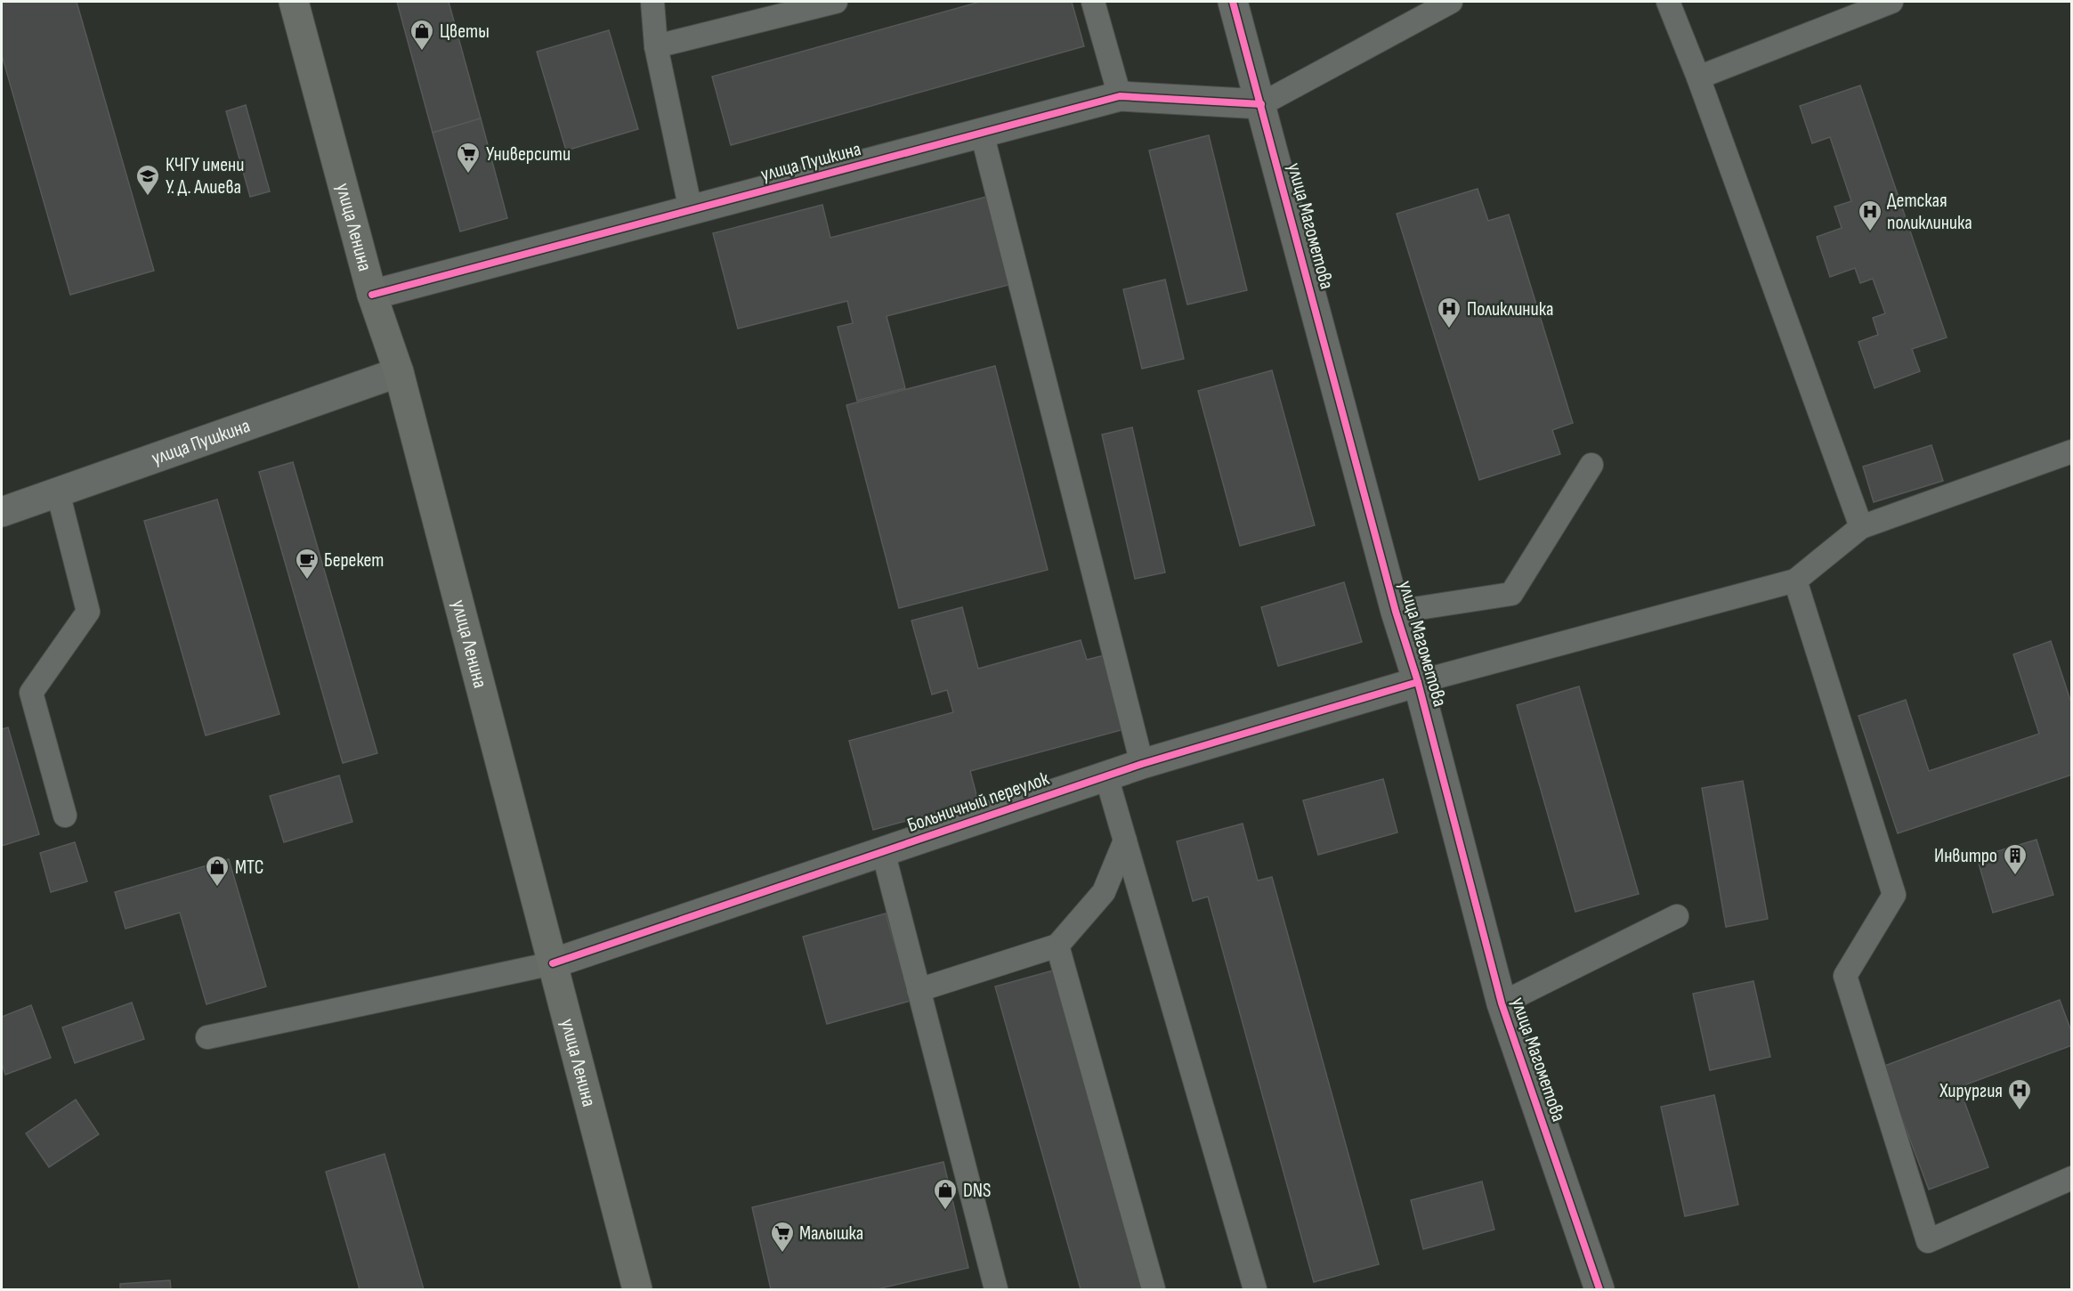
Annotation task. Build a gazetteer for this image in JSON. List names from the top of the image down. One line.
{"streets":{"main road":["улица Ленина"],"street":["улица Пушкина","улица Магометова","Больничный переулок"]},"crossings":[["улица Пушкина","улица Магометова"],["улица Пушкина","улица Ленина"],["улица Магометова","Больничный переулок"],["улица Ленина","Больничный переулок"]],"places":{"shop":["Цветы","МТС","DNS"],"supermarket":["Университи","Малышка"],"school or university":["КЧГУ имени У. Д. Алиева"],"hospital":["Детская поликлиника","Поликлиника","Хирургия"],"cafe":["Берекет"],"building":["Инвитро"]}}
